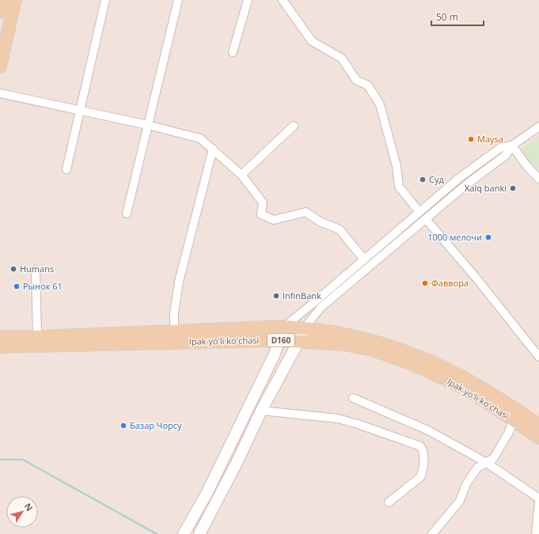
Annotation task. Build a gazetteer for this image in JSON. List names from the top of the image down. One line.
{"streets":{"main road":["D160","Ipak yo'li ko'chasi"]},"places":["Maysa","Суд","Xalq banki","1000 мелочи","Humans","Фаввора","Рынок 61","InfinBank","Базар Чорсу"],"scale_bar":"50 m","north":"top right"}
